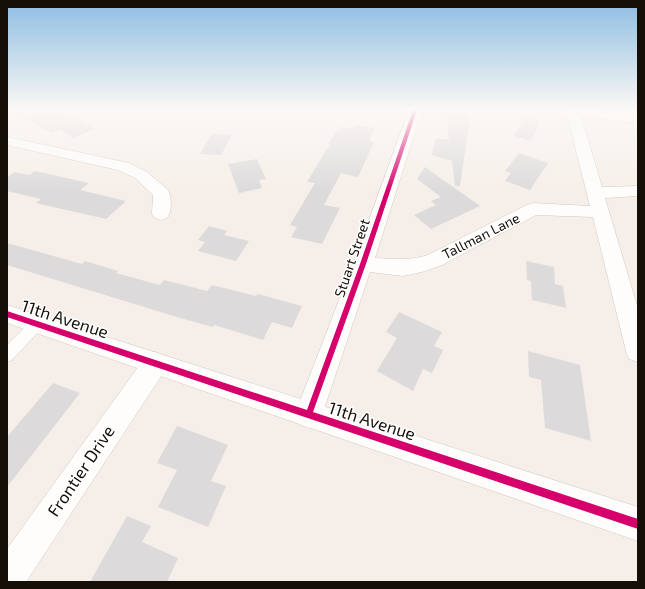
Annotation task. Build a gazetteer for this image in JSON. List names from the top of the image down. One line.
{"streets":{"street":["Tallman Lane","Stuart Street","11th Avenue","Frontier Drive"]},"crossings":[["Tallman Lane","Stuart Street"],["Stuart Street","11th Avenue"],["11th Avenue","Frontier Drive"]]}
